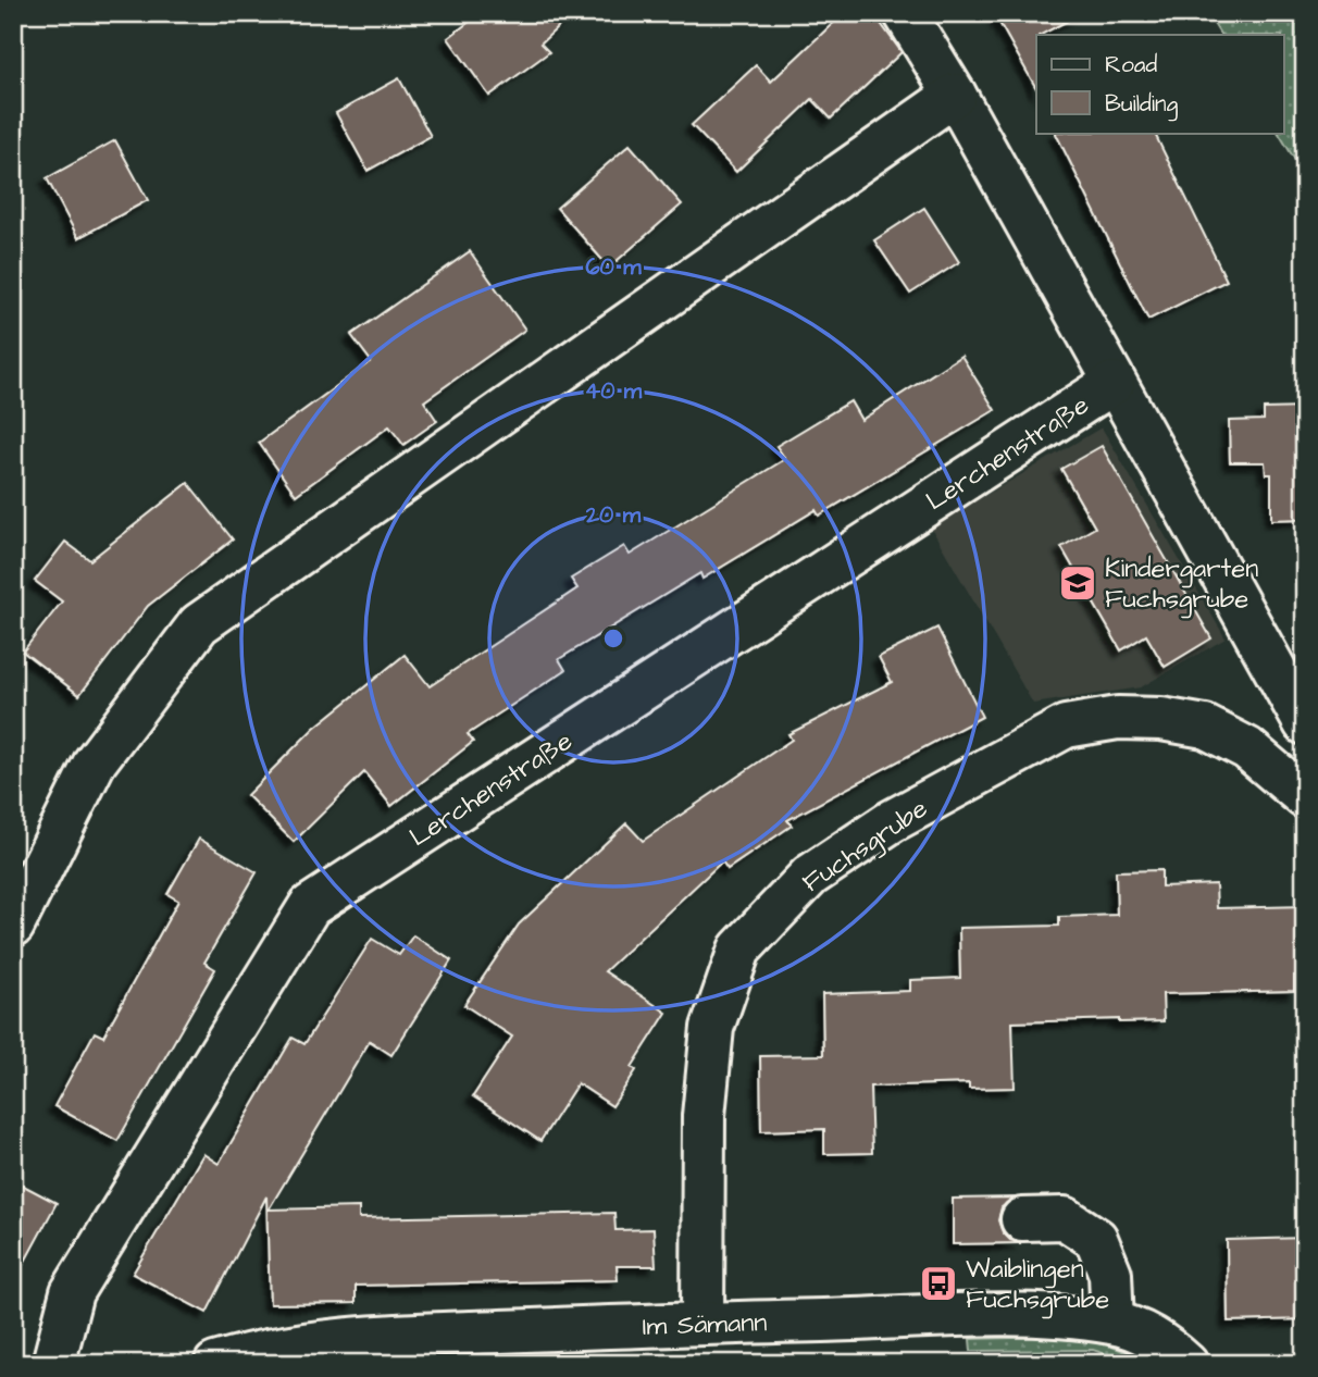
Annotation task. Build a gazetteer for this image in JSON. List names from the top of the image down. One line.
{"streets":{"street":["Lerchenstraße","Fuchsgrube","Im Sämann"]},"crossings":[["Fuchsgrube","Im Sämann"]],"places":{"school or university":["Kindergarten Fuchsgrube"],"bus stop":["Waiblingen Fuchsgrube"]},"legend":["Road","Building"],"rings":["60 m","40 m","20 m"]}
